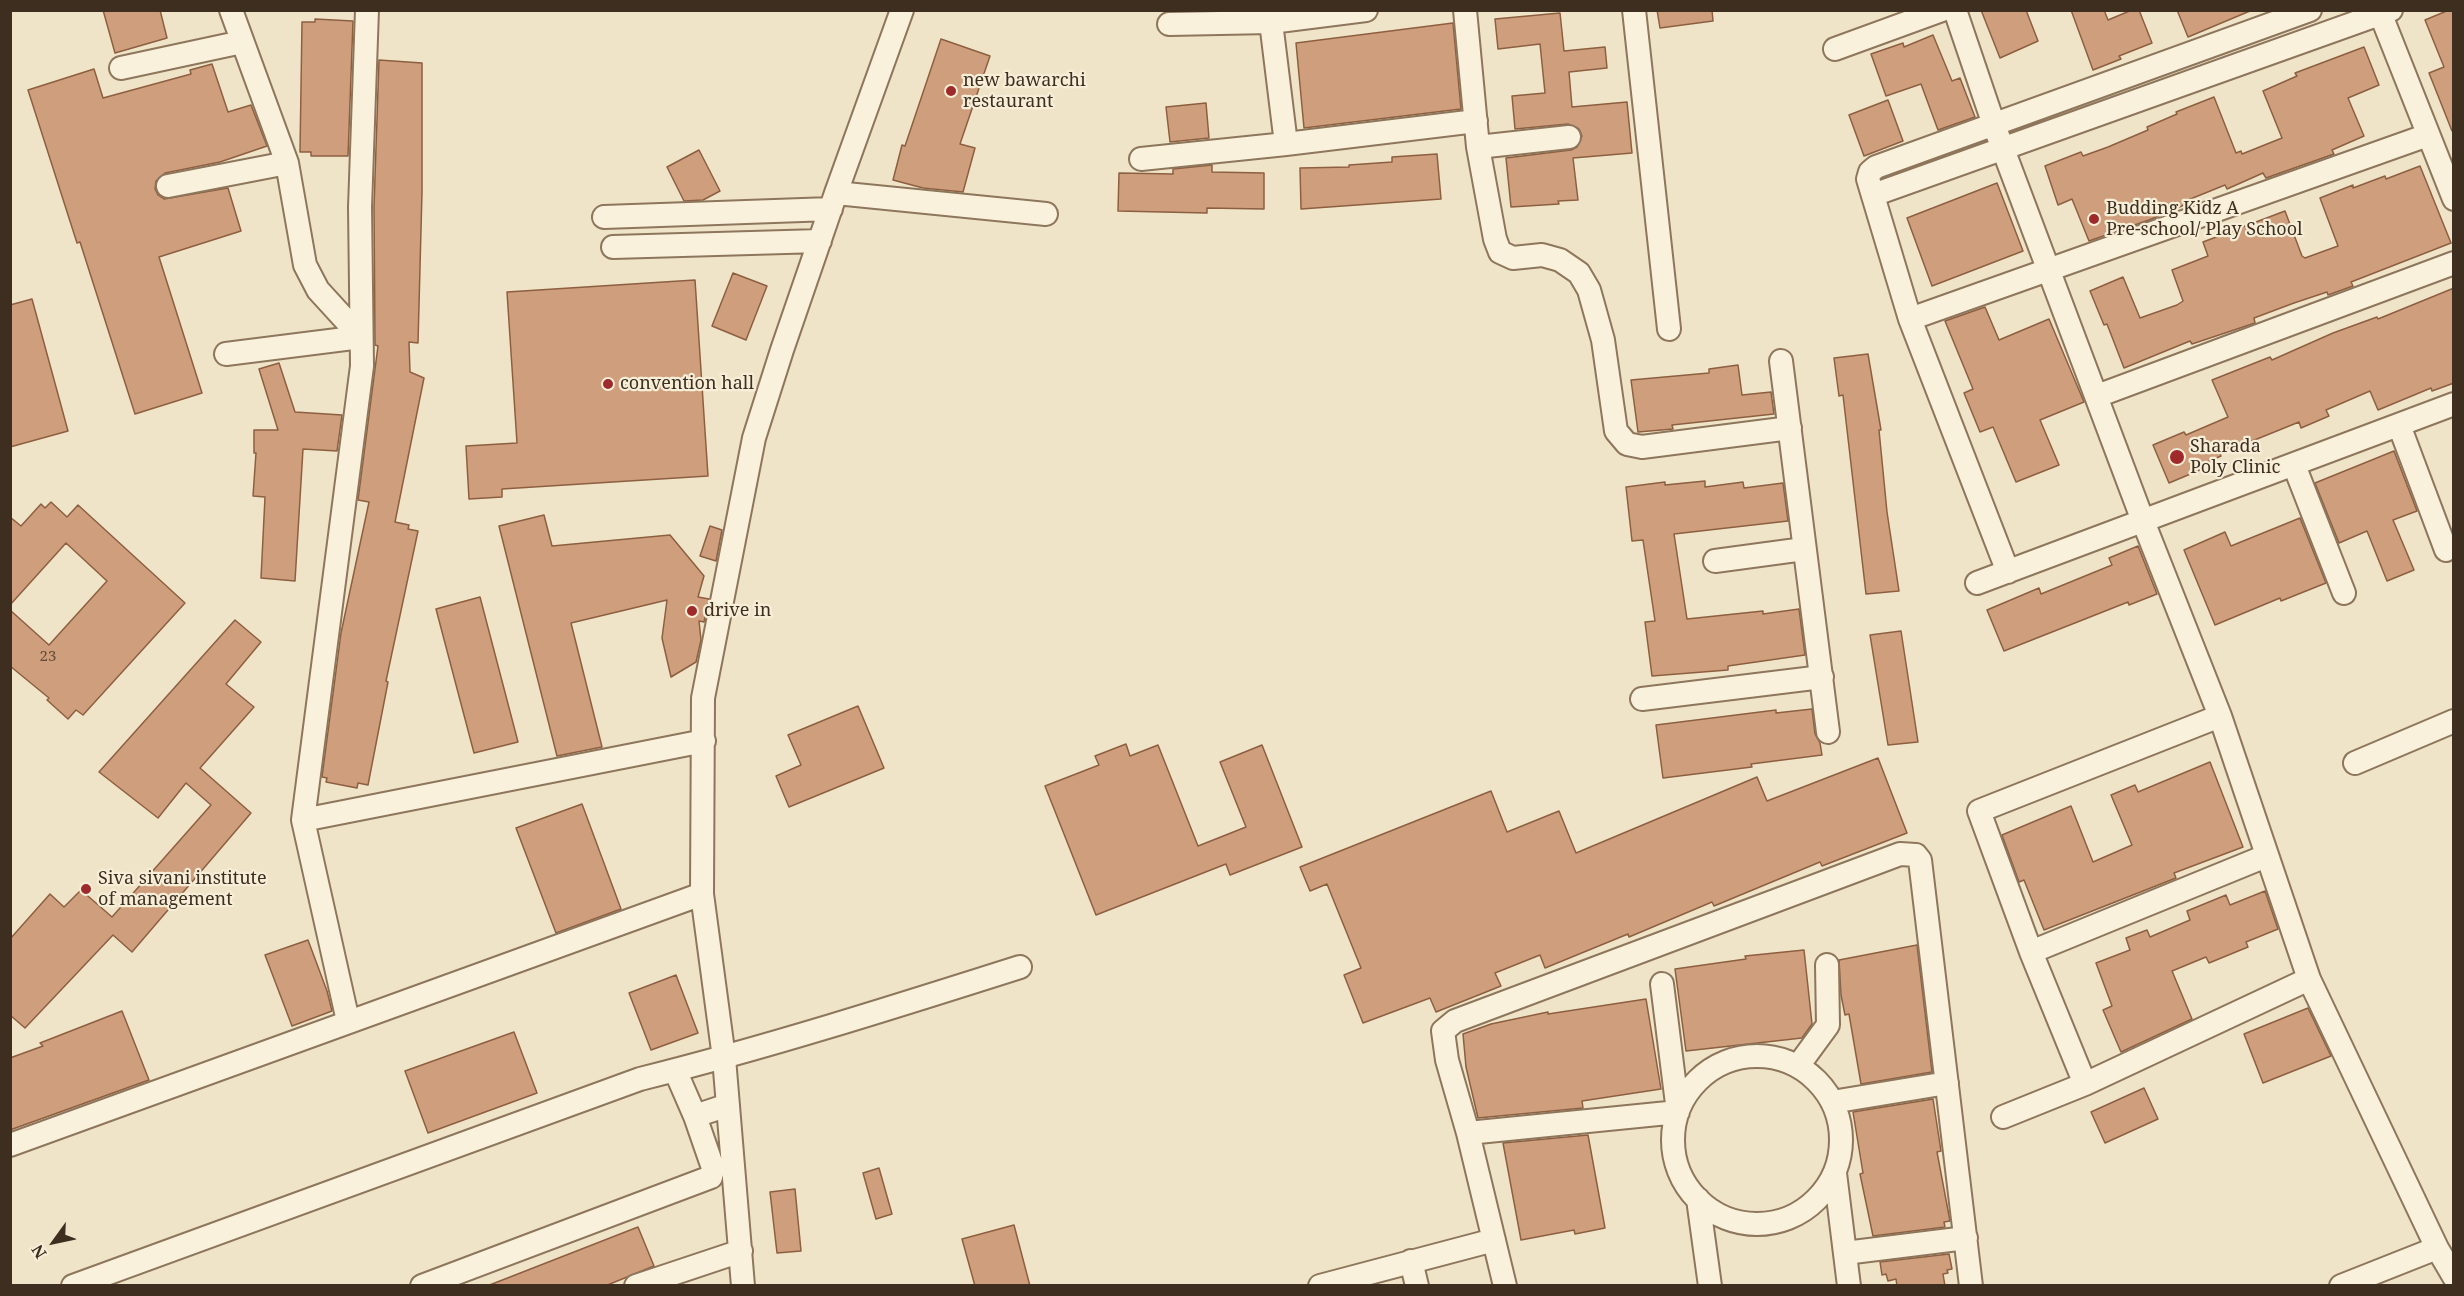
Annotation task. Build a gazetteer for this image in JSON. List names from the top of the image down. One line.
{"places":["new bawarchi restaurant","Budding Kidz A Pre-school/ Play School","convention hall","Sharada Poly Clinic","drive in","Siva sivani institute of management"],"house_numbers":["23"],"north":"bottom left"}
